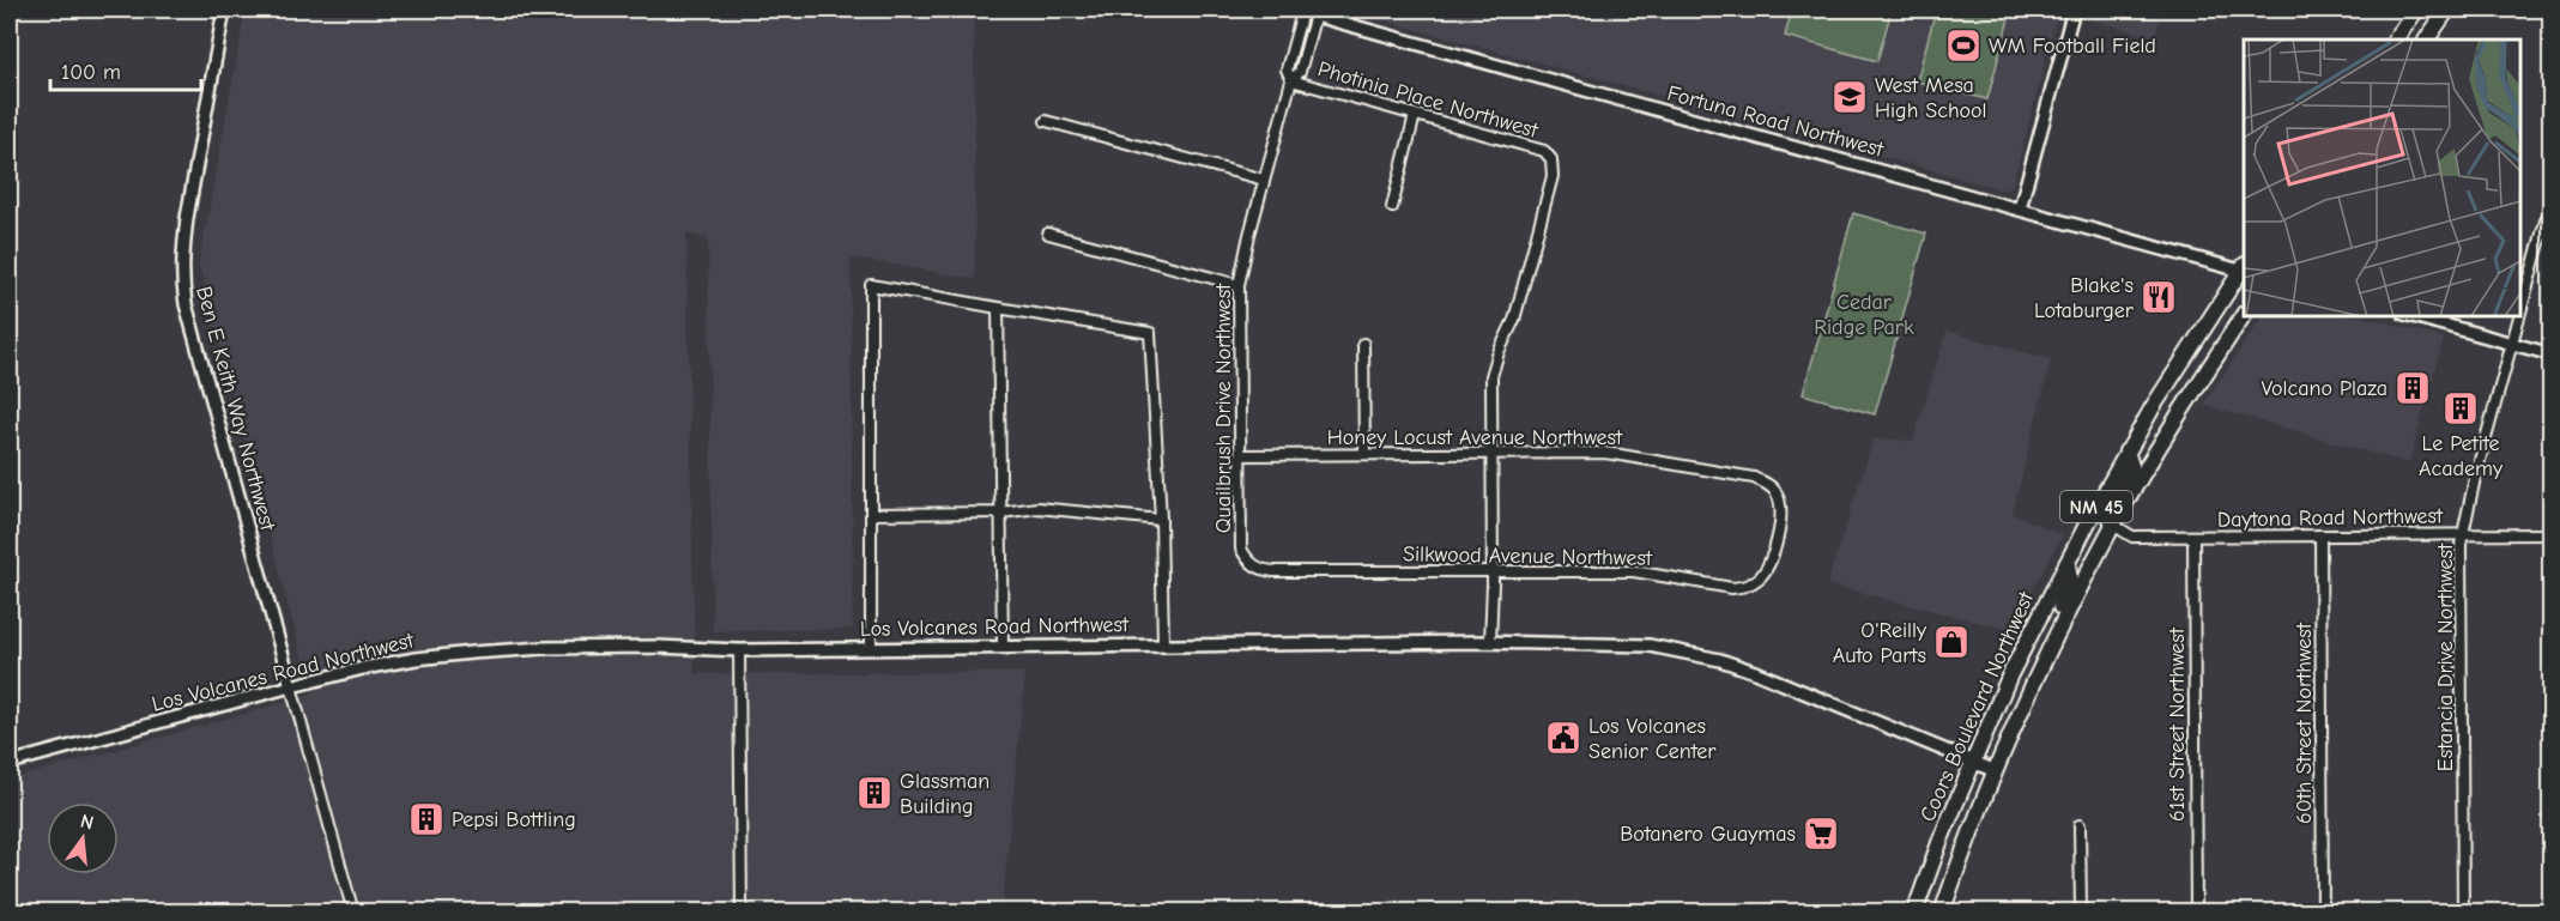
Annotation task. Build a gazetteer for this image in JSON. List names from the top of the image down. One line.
{"streets":{"main road":["NM 45","Coors Boulevard Northwest"],"street":["Photinia Place Northwest","Fortuna Road Northwest","Ben E Keith Way Northwest","Quailbrush Drive Northwest","Honey Locust Avenue Northwest","Daytona Road Northwest","Silkwood Avenue Northwest","Los Volcanes Road Northwest","Estancia Drive Northwest","60th Street Northwest","61st Street Northwest"]},"crossings":[["Photinia Place Northwest","Quailbrush Drive Northwest"],["Photinia Place Northwest","Honey Locust Avenue Northwest"],["Fortuna Road Northwest","Quailbrush Drive Northwest"],["Ben E Keith Way Northwest","Los Volcanes Road Northwest"],["Quailbrush Drive Northwest","Honey Locust Avenue Northwest"],["Quailbrush Drive Northwest","Silkwood Avenue Northwest"],["Honey Locust Avenue Northwest","Silkwood Avenue Northwest"],["Daytona Road Northwest","Estancia Drive Northwest"],["Daytona Road Northwest","Coors Boulevard Northwest"],["Daytona Road Northwest","60th Street Northwest"],["Daytona Road Northwest","61st Street Northwest"],["Los Volcanes Road Northwest","Coors Boulevard Northwest"]],"parks":["Cedar Ridge Park"],"places":{"sports":["WM Football Field"],"school or university":["West Mesa High School"],"restaurant":["Blake's Lotaburger"],"building":["Volcano Plaza","Le Petite Academy","Glassman Building","Pepsi Bottling"],"shop":["O'Reilly Auto Parts"],"public building":["Los Volcanes Senior Center"],"supermarket":["Botanero Guaymas"]},"scale_bar":"100 m","north":"top"}
